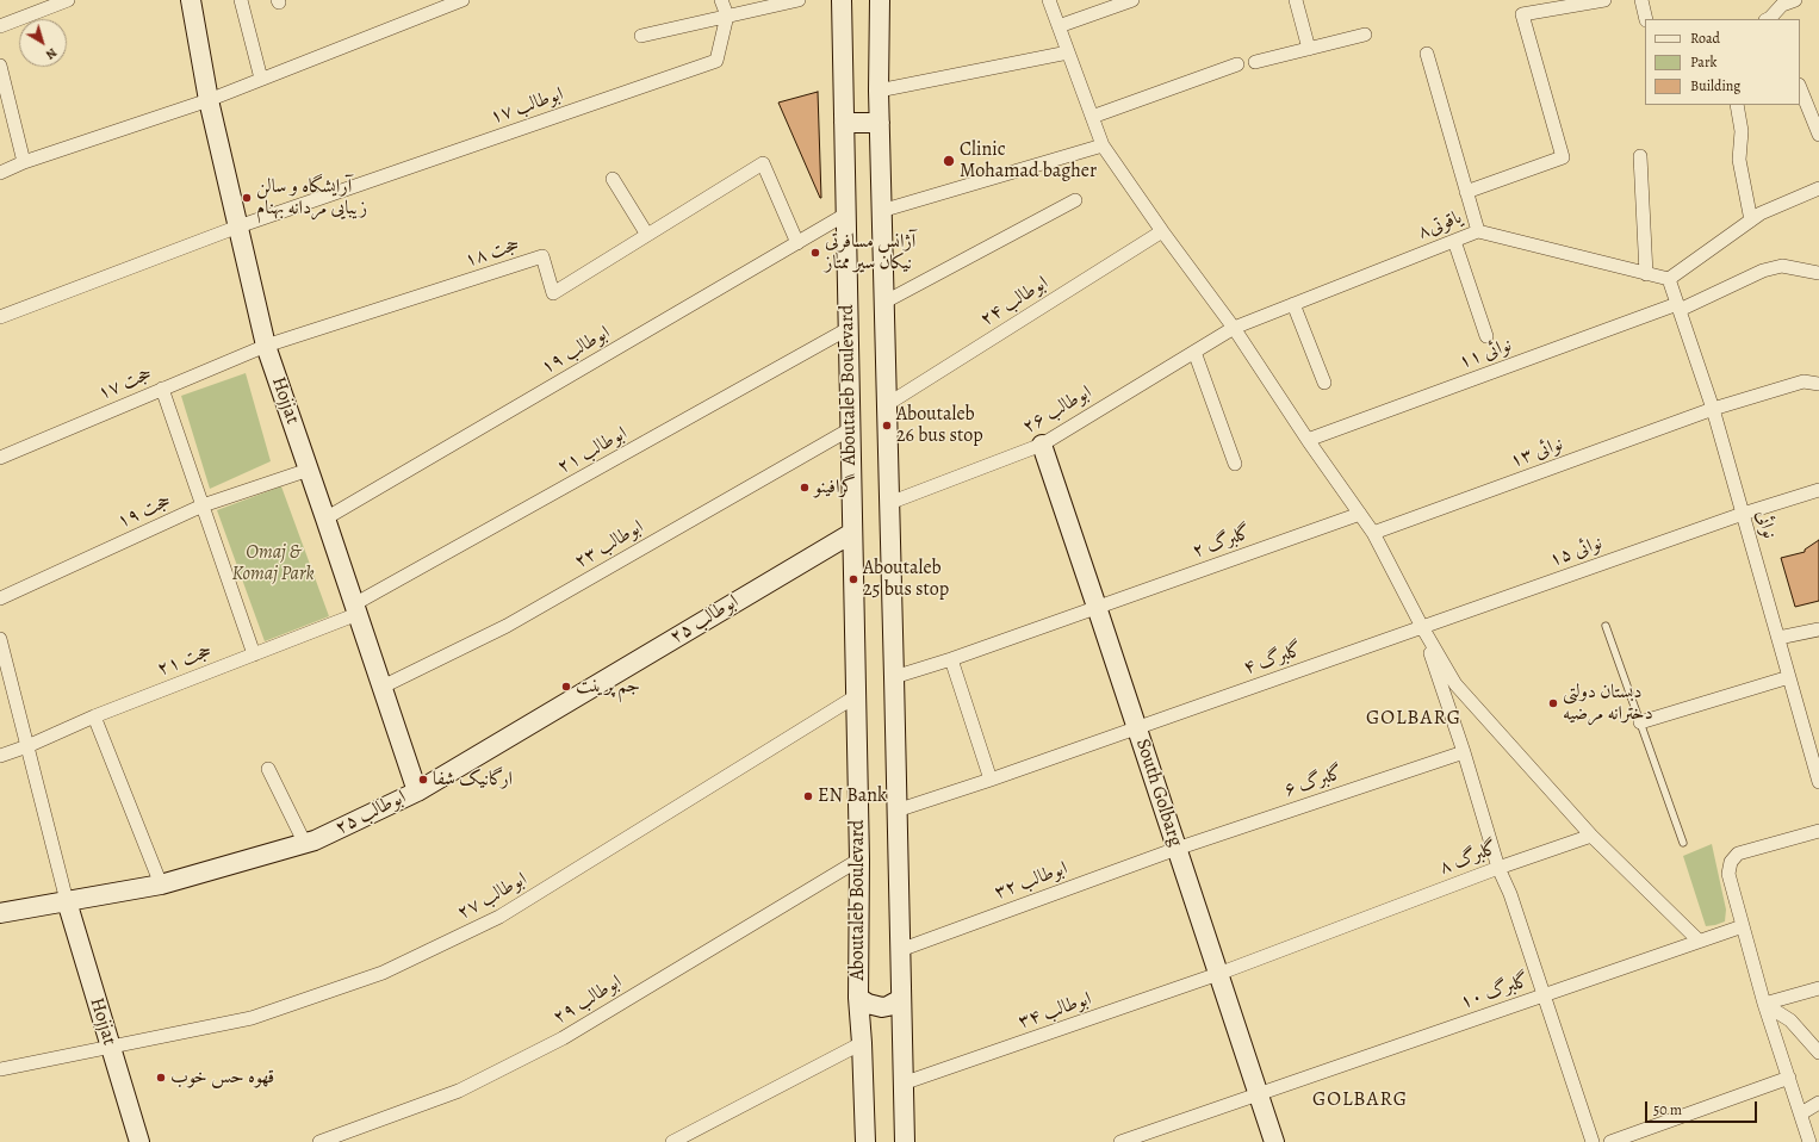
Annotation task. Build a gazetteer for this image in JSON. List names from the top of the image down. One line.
{"streets":{"street":["ابوطالب ۱۷","یاقوتی۸","حجت ۱۸","ابوطالب ۲۴","ابوطالب ۱۹","نوائی ۱۱","حجت ۱۷","Aboutaleb Boulevard","Hojjat","ابوطالب ۲۶","ابوطالب ۲۱","نوائی ۱۳","حجت ۱۹","نوائی","گلبرگ ۲","ابوطالب ۲۳","نوائی ۱۵","ابوطالب ۲۵","گلبرگ ۴","حجت ۲۱","گلبرگ ۶","South Golbarg","گلبرگ ۸","ابوطالب ۳۲","ابوطالب ۲۷","گلبرگ ۱۰","ابوطالب ۲۹","ابوطالب ۳۴"]},"crossings":[["ابوطالب ۱۷","Hojjat"],["یاقوتی۸","ابوطالب ۲۶"],["یاقوتی۸","نوائی"],["حجت ۱۸","ابوطالب ۱۹"],["حجت ۱۸","حجت ۱۷"],["حجت ۱۸","Hojjat"],["ابوطالب ۲۴","Aboutaleb Boulevard"],["ابوطالب ۱۹","Aboutaleb Boulevard"],["ابوطالب ۱۹","Hojjat"],["نوائی ۱۱","نوائی"],["حجت ۱۷","Hojjat"],["Aboutaleb Boulevard","ابوطالب ۲۶"],["Aboutaleb Boulevard","ابوطالب ۲۱"],["Aboutaleb Boulevard","گلبرگ ۲"],["Aboutaleb Boulevard","ابوطالب ۲۳"],["Aboutaleb Boulevard","ابوطالب ۲۵"],["Aboutaleb Boulevard","گلبرگ ۴"],["Aboutaleb Boulevard","ابوطالب ۳۲"],["Aboutaleb Boulevard","ابوطالب ۲۷"],["Aboutaleb Boulevard","ابوطالب ۲۹"],["Aboutaleb Boulevard","ابوطالب ۳۴"],["Hojjat","ابوطالب ۲۱"],["Hojjat","حجت ۱۹"],["Hojjat","ابوطالب ۲۳"],["Hojjat","ابوطالب ۲۵"],["Hojjat","حجت ۲۱"],["Hojjat","ابوطالب ۲۷"],["ابوطالب ۲۶","South Golbarg"],["ابوطالب ۲۱","حجت ۲۱"],["نوائی ۱۳","نوائی"],["نوائی","نوائی ۱۵"],["گلبرگ ۲","South Golbarg"],["نوائی ۱۵","گلبرگ ۴"],["گلبرگ ۴","South Golbarg"],["گلبرگ ۶","South Golbarg"],["گلبرگ ۶","ابوطالب ۳۲"],["South Golbarg","گلبرگ ۸"],["South Golbarg","ابوطالب ۳۲"],["South Golbarg","گلبرگ ۱۰"],["South Golbarg","ابوطالب ۳۴"],["گلبرگ ۸","ابوطالب ۳۴"]],"districts":["GOLBARG","GOLBARG"],"parks":["Omaj & Komaj Park"],"places":["Clinic Mohamad bagher","آرایشگاه و سالن زیبایی مردانه بهنام","آژانس مسافرتی نیکان سیر ممتاز","Aboutaleb 26 bus stop","گرافینو","Aboutaleb 25 bus stop","جم پرینت","دبستان دولتی دخترانه مرضیه","ارگانیک شفا","EN Bank","قهوه حس خوب"],"legend":["Road","Park","Building"],"scale_bar":"50 m","north":"bottom right"}
